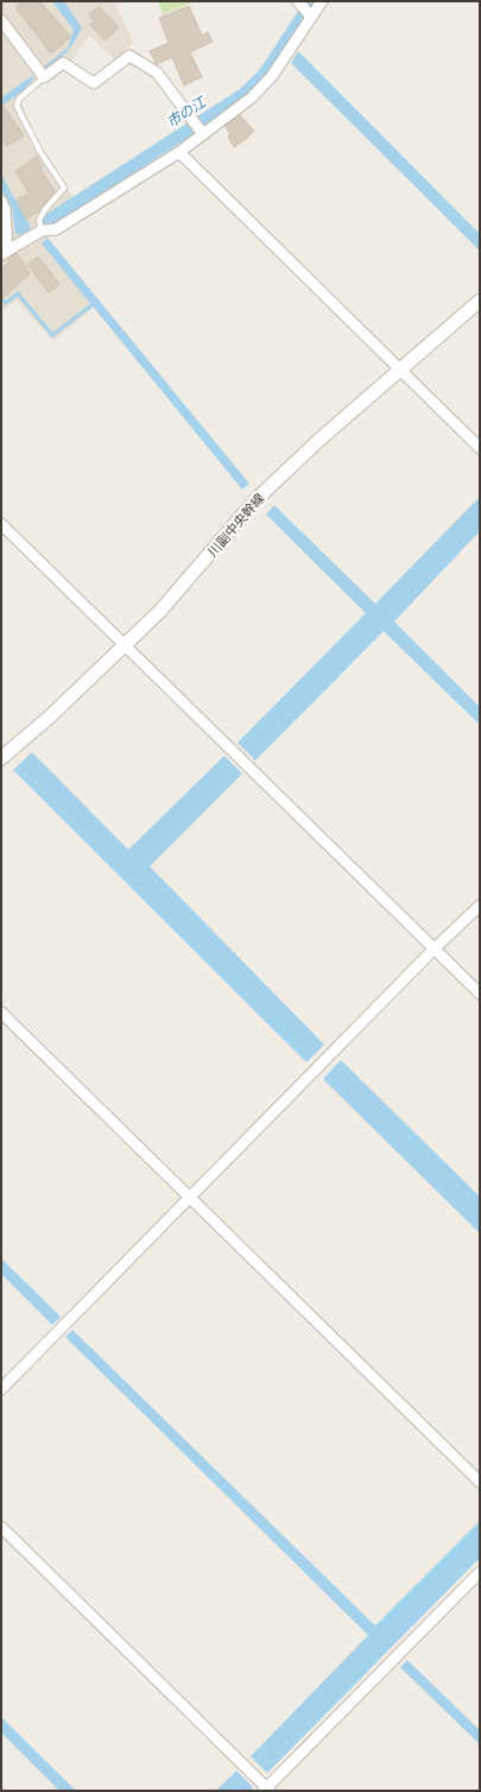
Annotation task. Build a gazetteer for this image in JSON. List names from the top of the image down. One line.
{"streets":{"street":["川副中央幹線"]},"water":["市の江"]}
